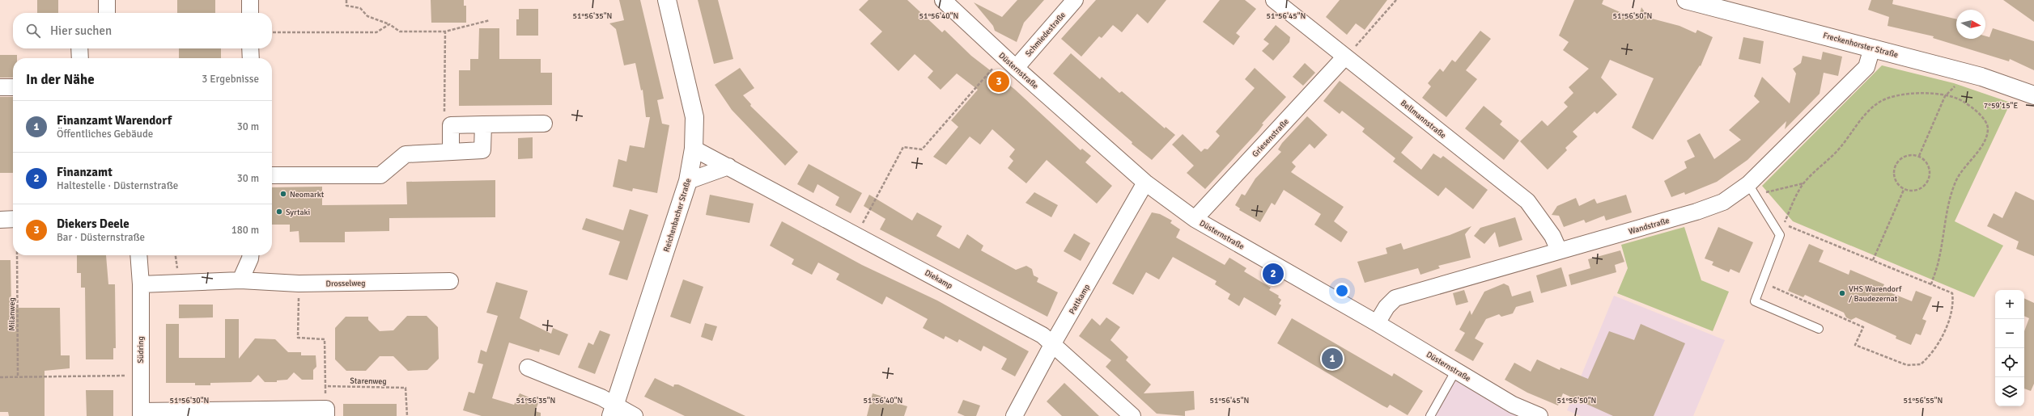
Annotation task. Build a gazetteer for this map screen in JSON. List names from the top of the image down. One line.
{"streets":{"street":["Schmiedestraße","Freckenhorster Straße","Düsternstraße","Bellmannstraße","Griesenstraße","Reichenbacher Straße","Wandstraße","Diekamp","Drosselweg","Pattkamp","Südring"],"path":["Milanweg","Starenweg"]},"crossings":[["Schmiedestraße","Düsternstraße"],["Freckenhorster Straße","Wandstraße"],["Düsternstraße","Griesenstraße"],["Düsternstraße","Wandstraße"],["Düsternstraße","Pattkamp"],["Bellmannstraße","Griesenstraße"],["Bellmannstraße","Wandstraße"],["Reichenbacher Straße","Diekamp"],["Diekamp","Pattkamp"]],"places":["Neomarkt","Syrtaki","VHS Warendorf / Baudezernat"],"north":"right","page":{"search":"Hier suchen","heading":["In der Nähe","3 Ergebnisse"],"pins":["3","2","1"],"list":[{"mark":"1","name":"Finanzamt Warendorf","note":"Öffentliches Gebäude","value":"30 m"},{"mark":"2","name":"Finanzamt","note":"Haltestelle · Düsternstraße","value":"30 m"},{"mark":"3","name":"Diekers Deele","note":"Bar · Düsternstraße","value":"180 m"}],"map_buttons":["+","−"]},"coordinates":["51°56'35\"N","51°56'40\"N","51°56'45\"N","51°56'50\"N","7°59'15\"E","51°56'30\"N","51°56'55\"N"]}
